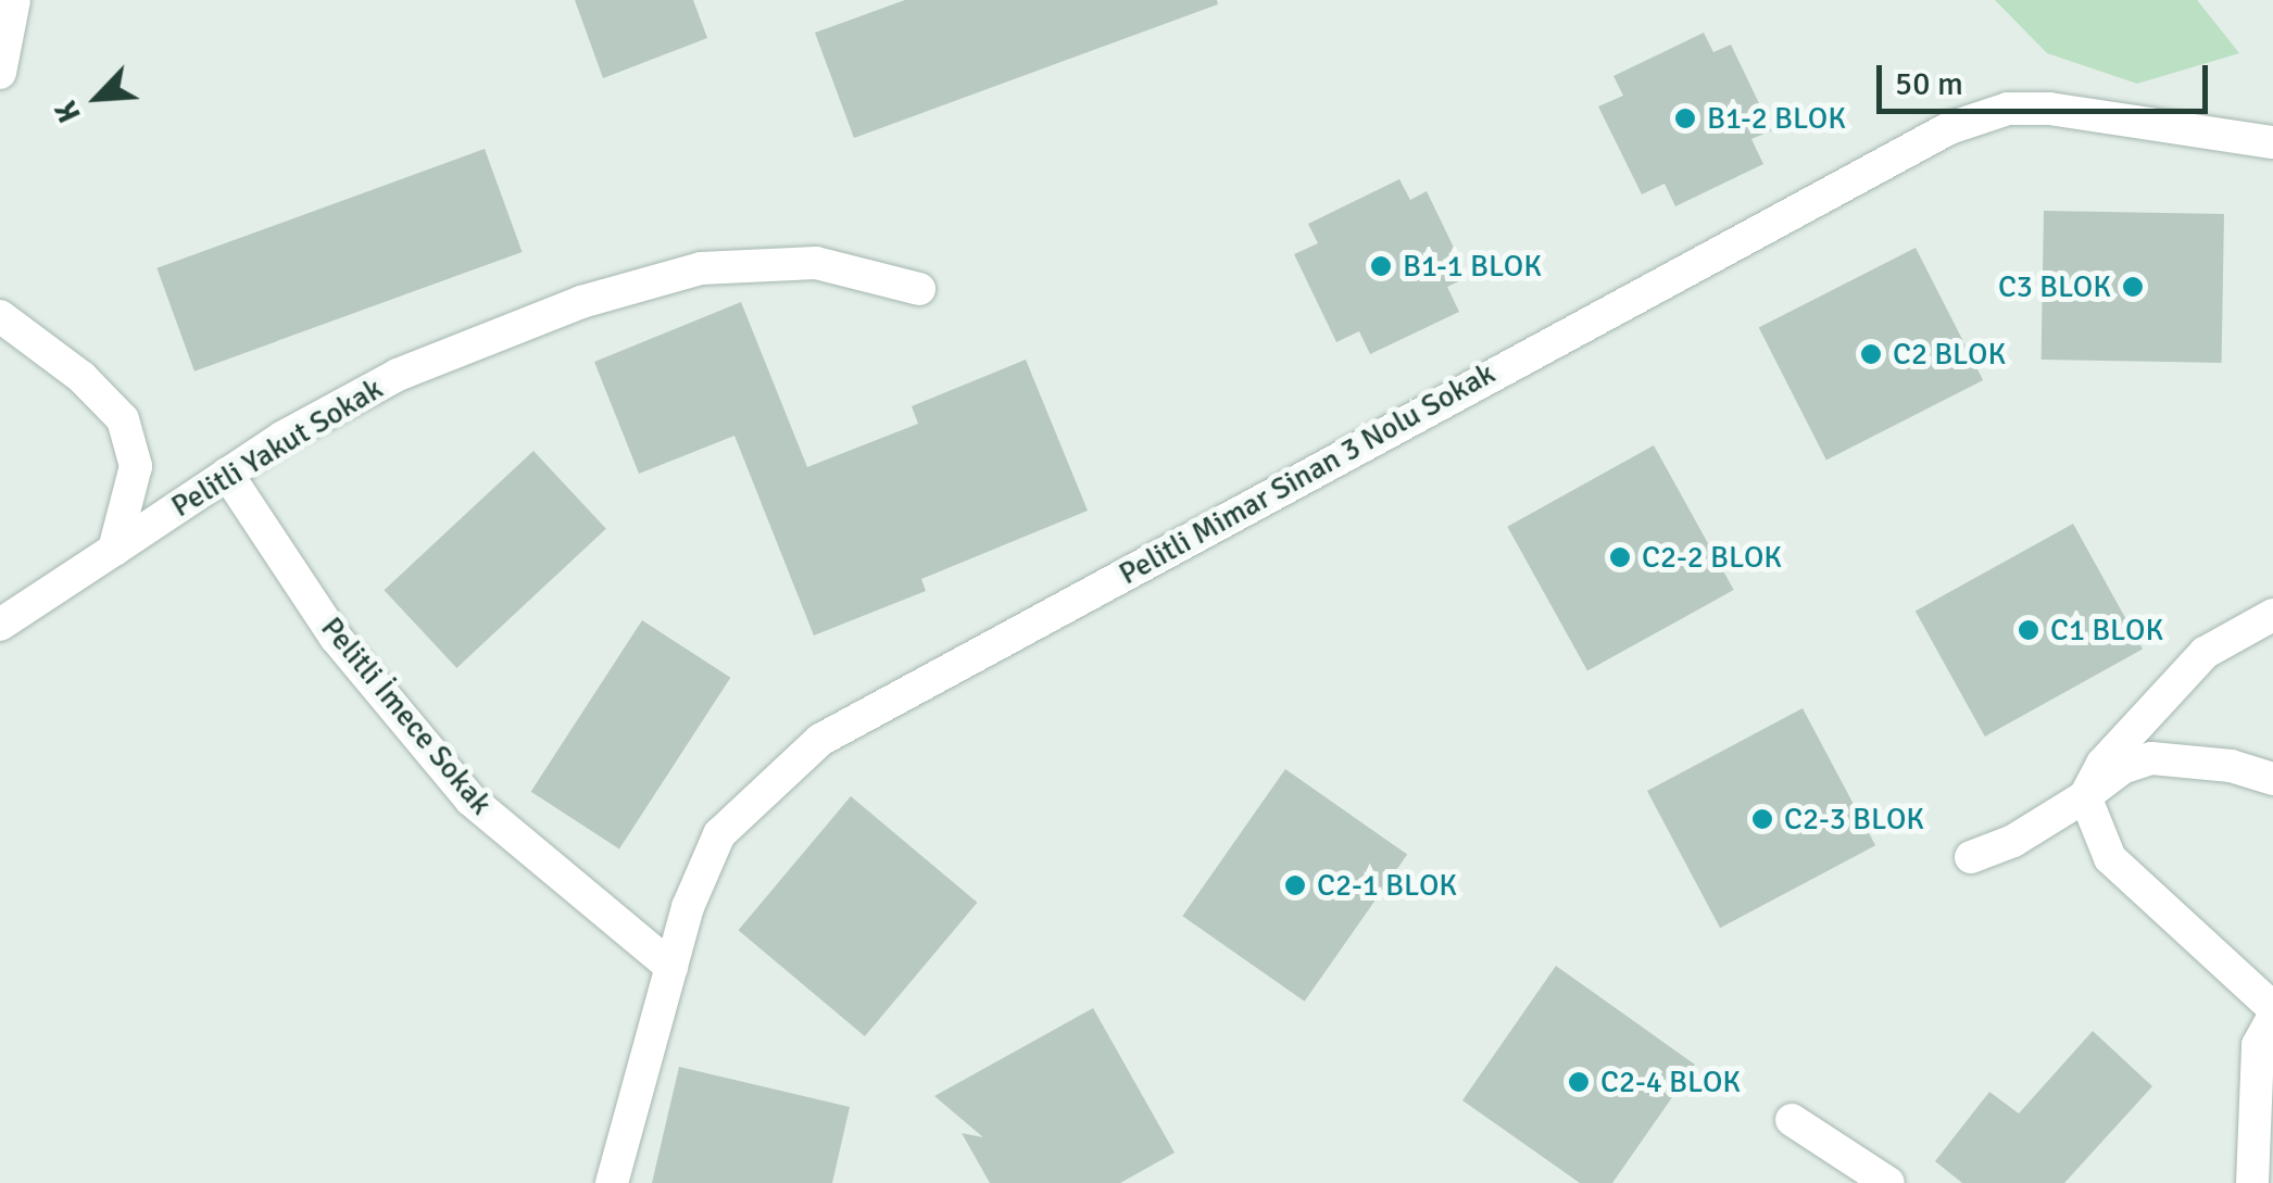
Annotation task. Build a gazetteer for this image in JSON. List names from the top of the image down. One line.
{"streets":{"street":["Pelitli Yakut Sokak","Pelitli Mimar Sinan 3 Nolu Sokak","Pelitli İmece Sokak"]},"crossings":[["Pelitli Yakut Sokak","Pelitli İmece Sokak"],["Pelitli Mimar Sinan 3 Nolu Sokak","Pelitli İmece Sokak"]],"places":["B1-2 BLOK","B1-1 BLOK","C3 BLOK","C2 BLOK","C2-2 BLOK","C1 BLOK","C2-3 BLOK","C2-1 BLOK","C2-4 BLOK"],"scale_bar":"50 m","north":"bottom left"}
